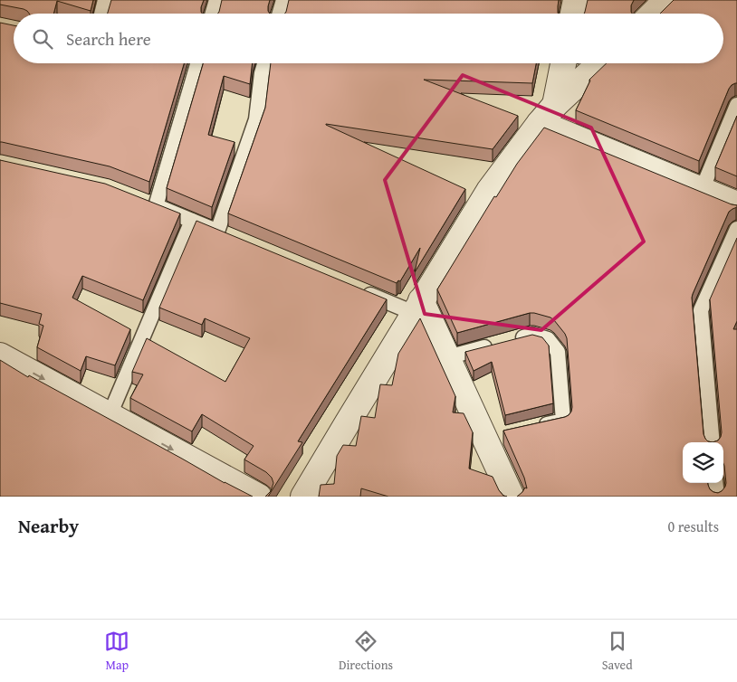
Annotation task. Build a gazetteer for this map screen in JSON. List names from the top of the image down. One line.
{"page":{"search":"Search here","heading":["Nearby","0 results"],"nav":["Map","Directions","Saved"]}}
